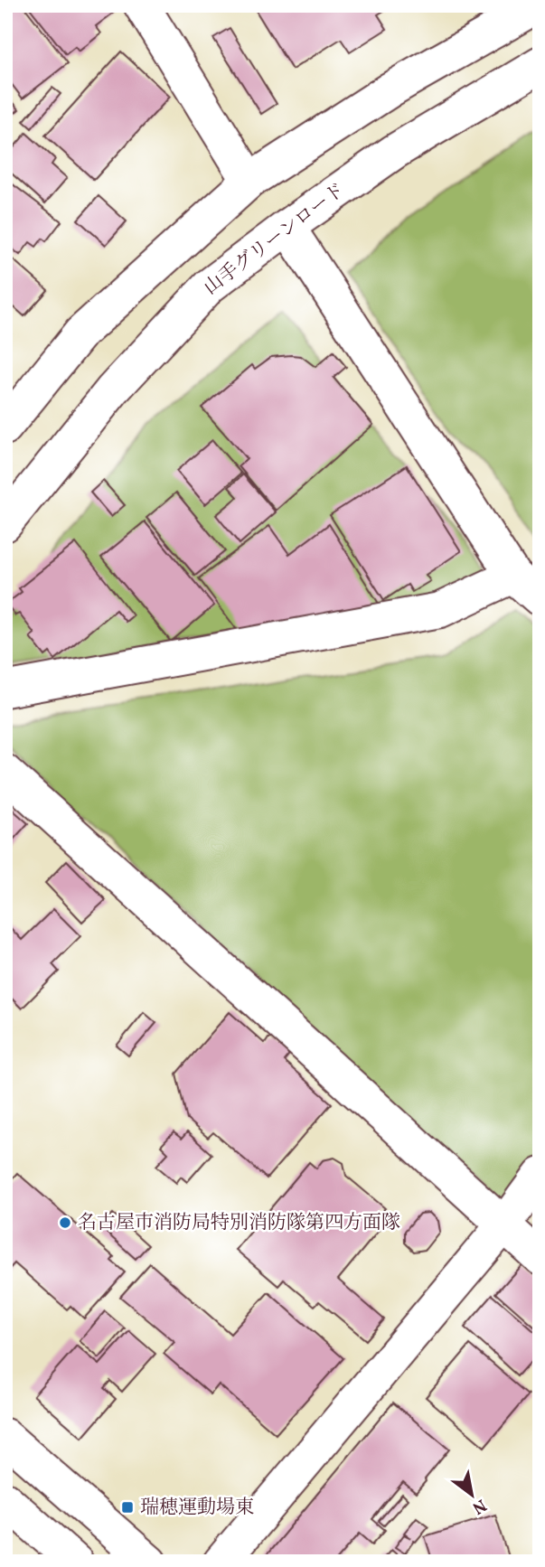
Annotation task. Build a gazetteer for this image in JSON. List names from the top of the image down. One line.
{"streets":{"street":["山手グリーンロード"]},"places":{"other":["名古屋市消防局特別消防隊第四方面隊"],"transit":["瑞穂運動場東"]},"north":"bottom right"}
